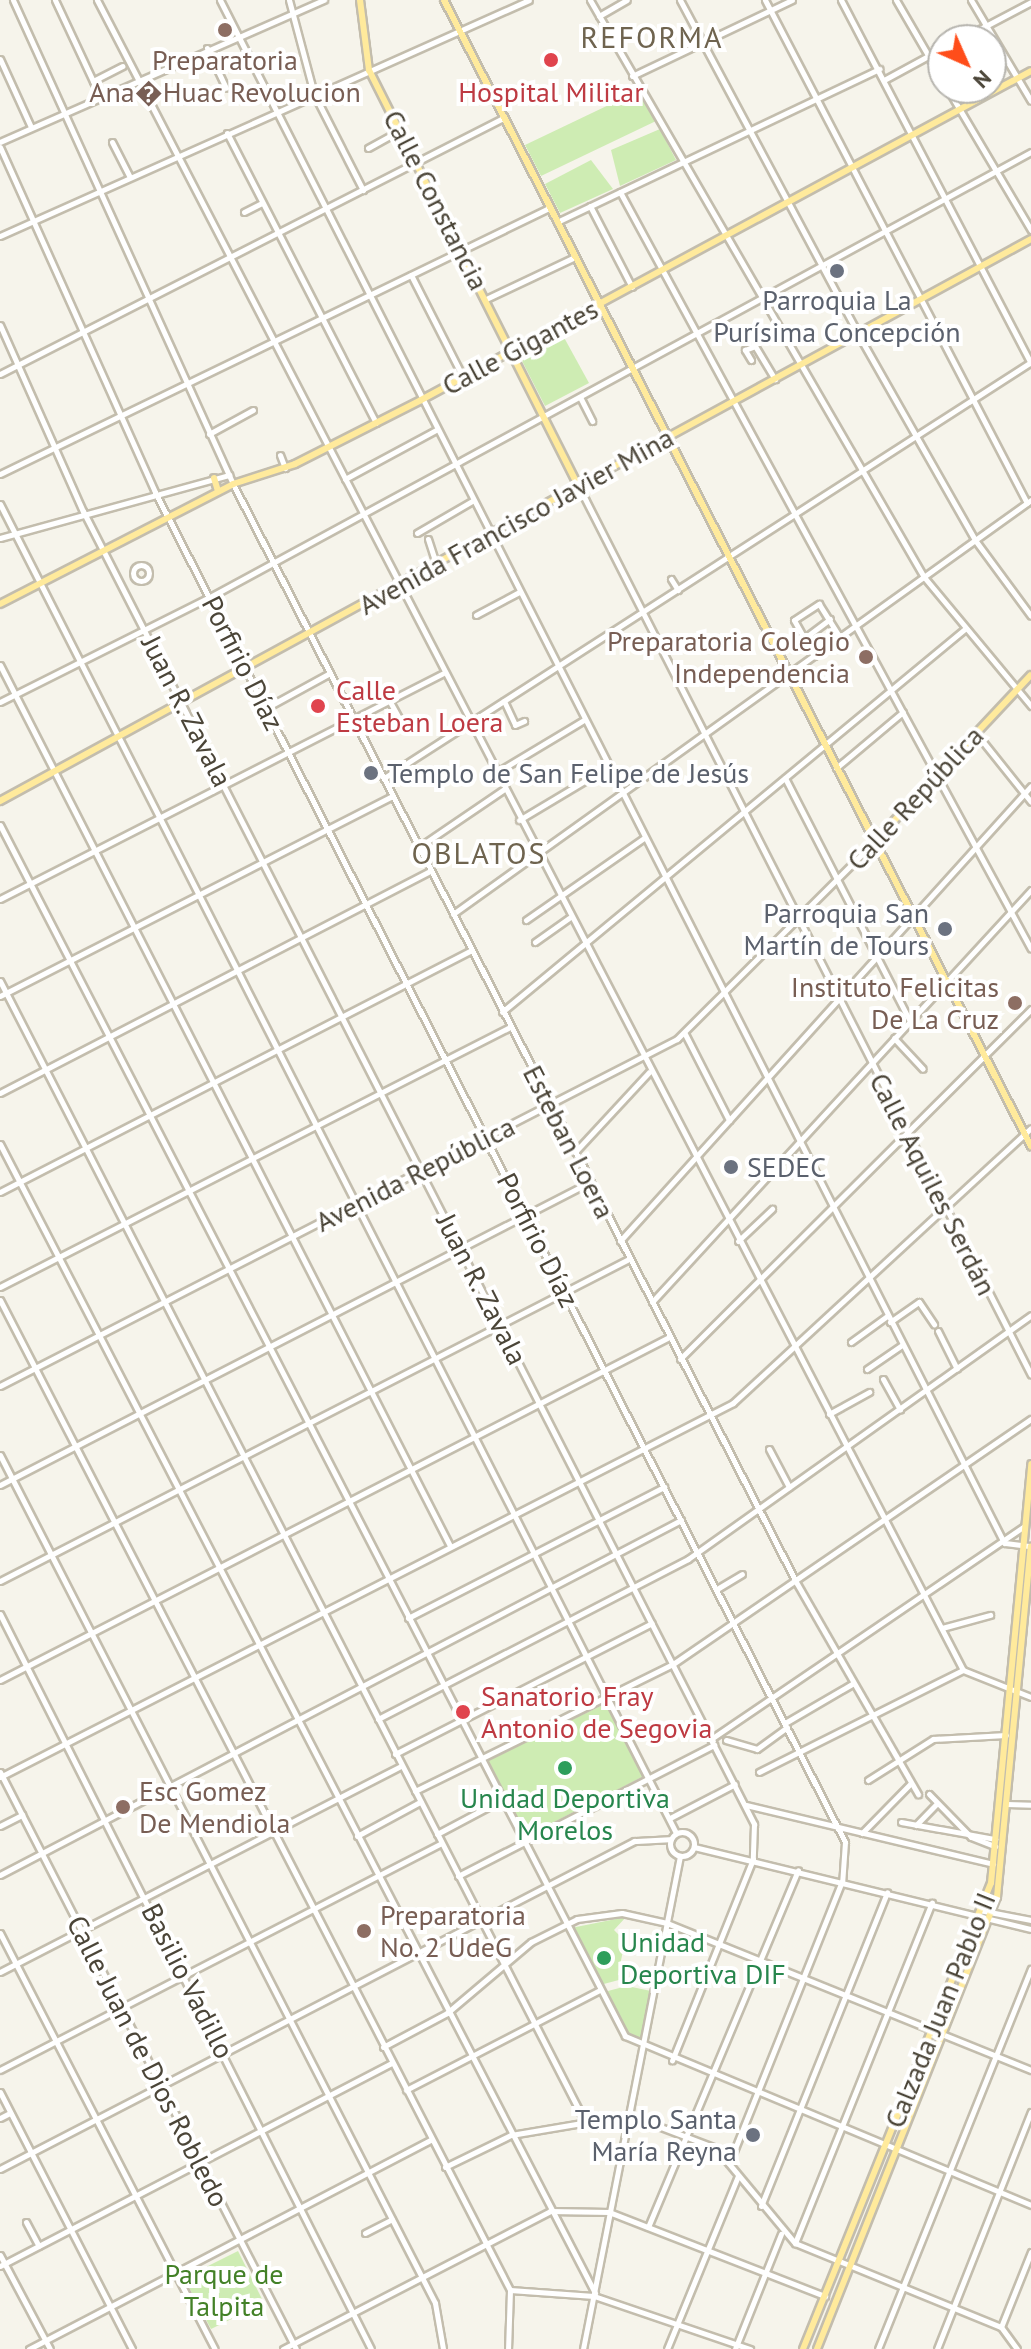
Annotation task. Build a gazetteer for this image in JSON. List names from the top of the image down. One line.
{"streets":{"main road":["Calle Constancia","Calle Gigantes","Avenida Francisco Javier Mina","Calle República","Calle Aquiles Serdán","Calzada Juan Pablo II"],"street":["Porfirio Díaz","Juan R. Zavala","Esteban Loera","Avenida República","Basilio Vadillo","Calle Juan de Dios Robledo"]},"crossings":[["Calle Constancia","Calle Gigantes"],["Calle Constancia","Calle Aquiles Serdán"],["Calle Gigantes","Porfirio Díaz"],["Calle Gigantes","Juan R. Zavala"],["Calle Gigantes","Esteban Loera"],["Calle Gigantes","Calle Aquiles Serdán"],["Avenida Francisco Javier Mina","Porfirio Díaz"],["Avenida Francisco Javier Mina","Juan R. Zavala"],["Avenida Francisco Javier Mina","Esteban Loera"],["Avenida Francisco Javier Mina","Calle Aquiles Serdán"],["Porfirio Díaz","Avenida República"],["Juan R. Zavala","Avenida República"],["Calle República","Avenida República"],["Calle República","Calle Aquiles Serdán"],["Esteban Loera","Avenida República"],["Avenida República","Calle Aquiles Serdán"]],"districts":["REFORMA","OBLATOS"],"parks":["Parque de Talpita"],"places":["Preparatoria Ana�Huac Revolucion","Hospital Militar","Parroquia La Purísima Concepción","Preparatoria Colegio Independencia","Calle Esteban Loera","Templo de San Felipe de Jesús","Parroquia San Martín de Tours","Instituto Felicitas De La Cruz","SEDEC","Sanatorio Fray Antonio de Segovia","Unidad Deportiva Morelos","Esc Gomez De Mendiola","Preparatoria No. 2 UdeG","Unidad Deportiva DIF","Templo Santa María Reyna"],"north":"bottom right"}
